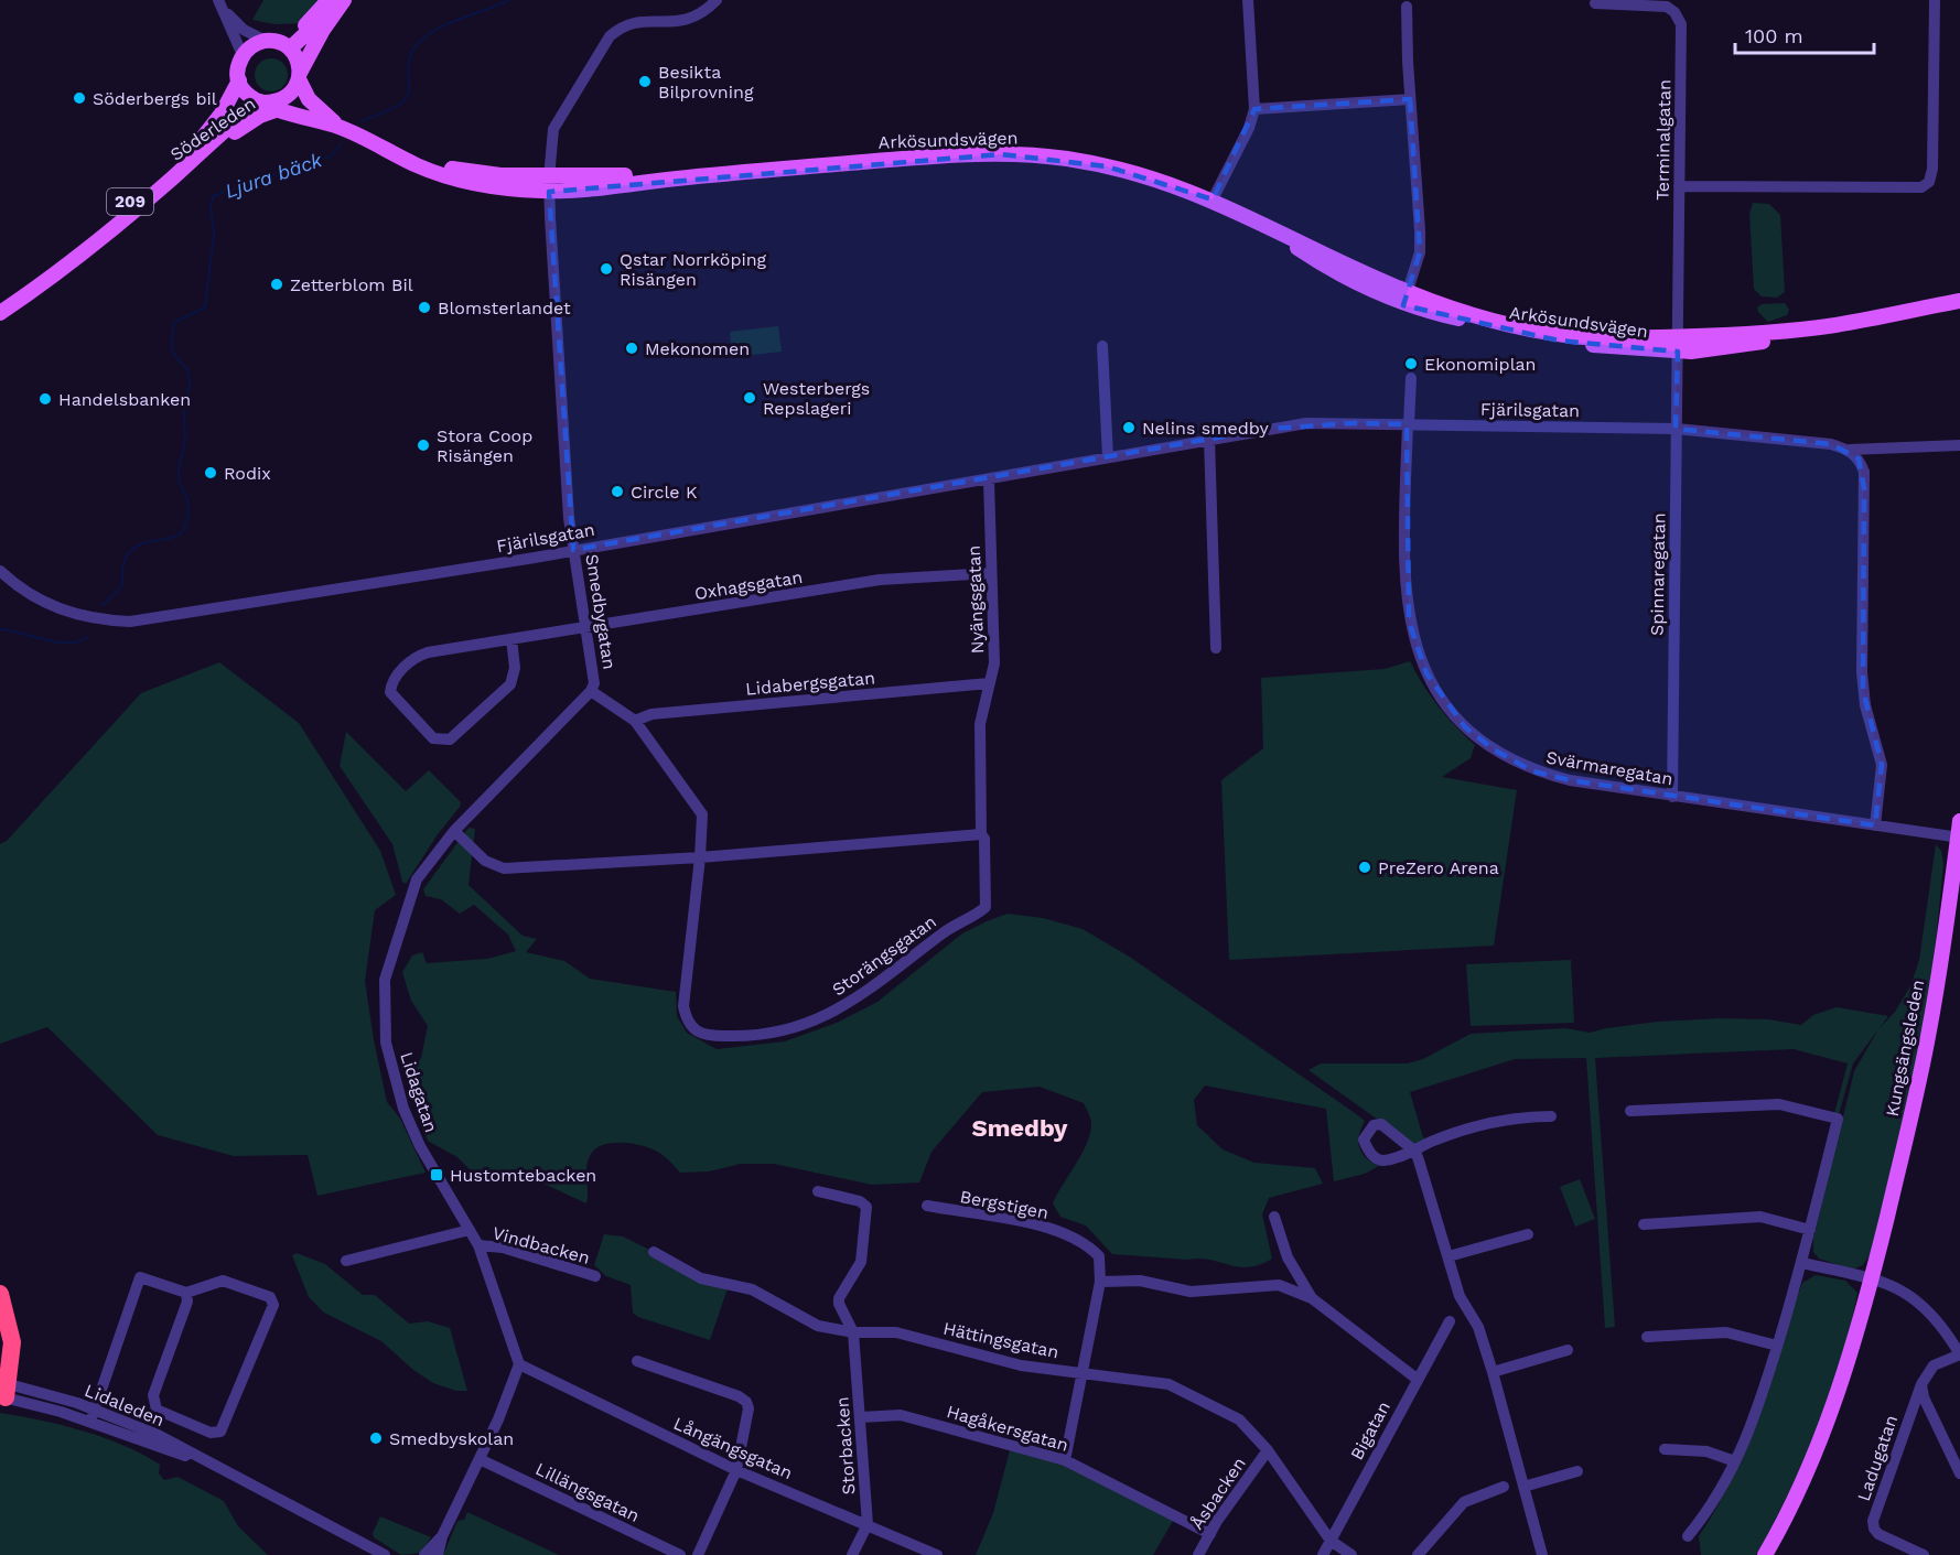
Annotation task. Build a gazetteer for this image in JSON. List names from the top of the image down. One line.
{"streets":{"main road":["Söderleden","Arkösundsvägen","209","Kungsängsleden"],"street":["Terminalgatan","Fjärilsgatan","Spinnaregatan","Oxhagsgatan","Nyängsgatan","Smedbygatan","Lidabergsgatan","Svärmaregatan","Storängsgatan","Lidagatan","Bergstigen","Vindbacken","Hättingsgatan","Lidaleden","Hagåkersgatan","Bigatan","Storbacken","Långängsgatan","Ladugatan","Lillängsgatan","Åsbacken"]},"crossings":[["Söderleden","Arkösundsvägen"],["Arkösundsvägen","Terminalgatan"],["Arkösundsvägen","Spinnaregatan"],["Arkösundsvägen","Smedbygatan"],["Terminalgatan","Spinnaregatan"],["Fjärilsgatan","Spinnaregatan"],["Fjärilsgatan","Nyängsgatan"],["Fjärilsgatan","Smedbygatan"],["Fjärilsgatan","Svärmaregatan"],["Spinnaregatan","Svärmaregatan"],["Oxhagsgatan","Nyängsgatan"],["Oxhagsgatan","Smedbygatan"],["Nyängsgatan","Lidabergsgatan"],["Nyängsgatan","Storängsgatan"],["Smedbygatan","Lidabergsgatan"],["Smedbygatan","Storängsgatan"],["Smedbygatan","Lidagatan"],["Svärmaregatan","Kungsängsleden"],["Lidagatan","Vindbacken"],["Lidagatan","Långängsgatan"],["Bergstigen","Hättingsgatan"],["Bergstigen","Hagåkersgatan"],["Hättingsgatan","Bigatan"],["Hättingsgatan","Storbacken"],["Hättingsgatan","Åsbacken"],["Hagåkersgatan","Storbacken"],["Hagåkersgatan","Åsbacken"],["Storbacken","Långängsgatan"]],"districts":["Smedby"],"water":["Ljura bäck"],"places":{"other":["Besikta Bilprovning","Söderbergs bil","Qstar Norrköping Risängen","Zetterblom Bil","Blomsterlandet","Mekonomen","Ekonomiplan","Westerbergs Repslageri","Handelsbanken","Nelins smedby","Stora Coop Risängen","Rodix","Circle K","PreZero Arena","Smedbyskolan"],"transit":["Hustomtebacken"]},"scale_bar":"100 m"}
